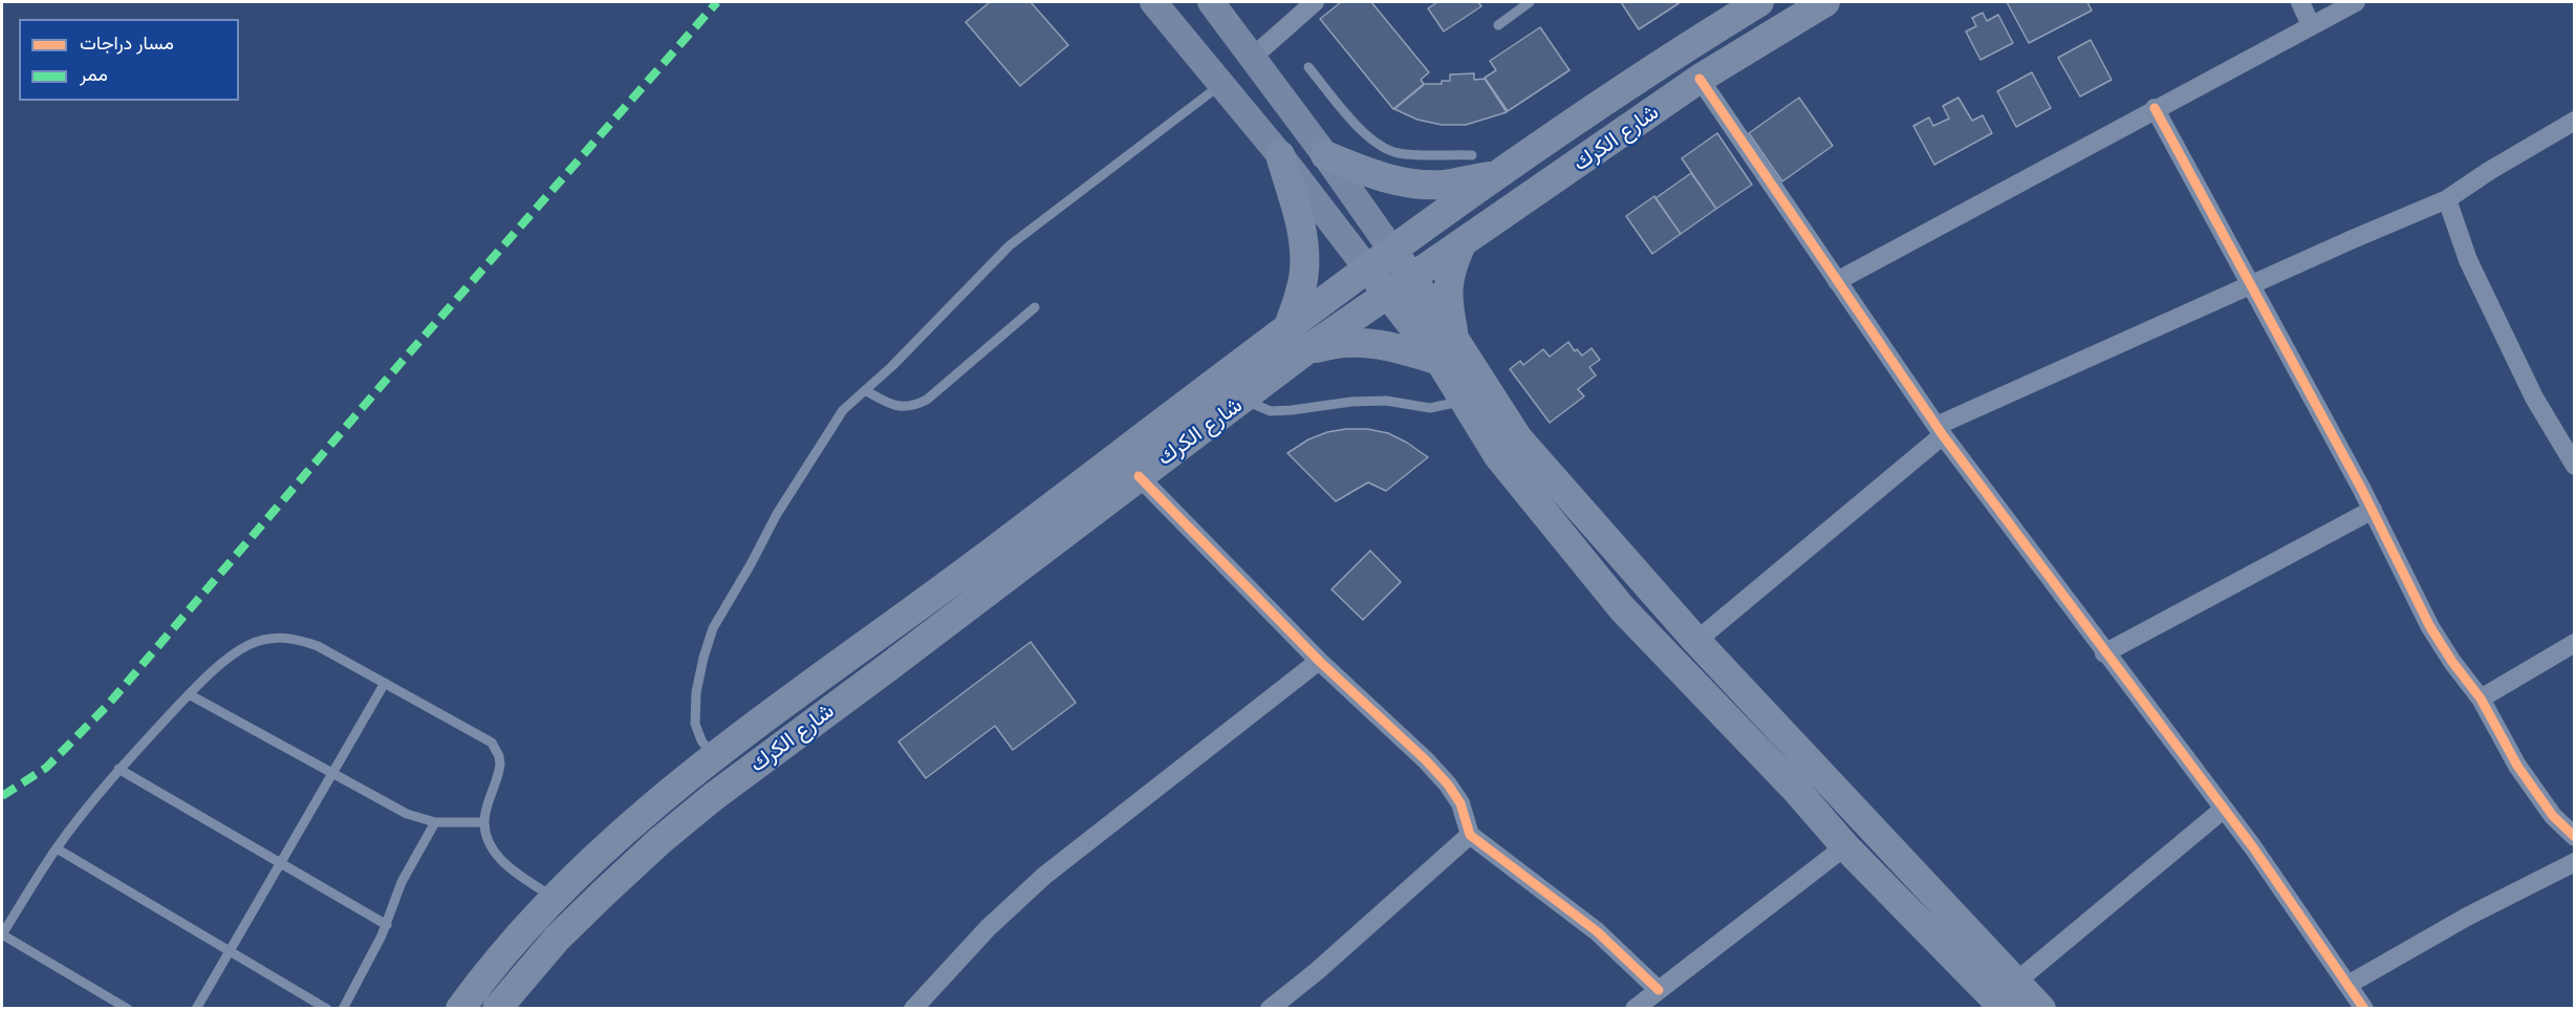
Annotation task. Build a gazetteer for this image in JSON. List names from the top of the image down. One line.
{"streets":{"main road":["شارع الكرك"]},"legend":["مسار دراجات","ممر"]}
